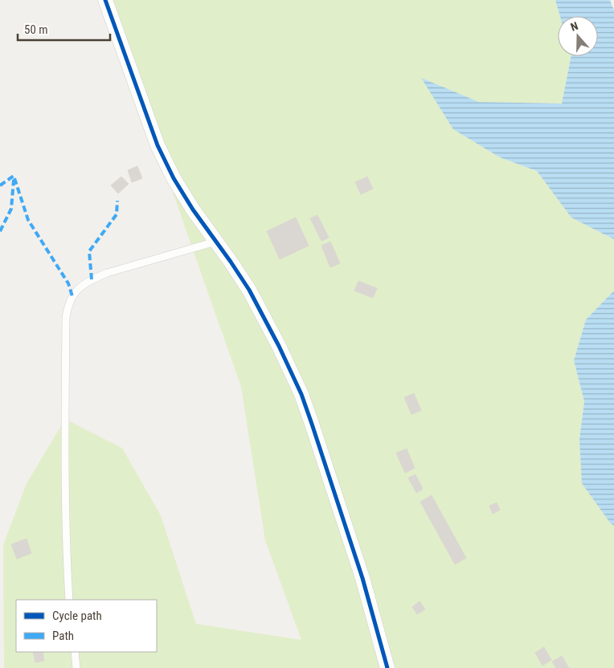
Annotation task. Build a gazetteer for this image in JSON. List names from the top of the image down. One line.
{"legend":["Cycle path","Path"],"scale_bar":"50 m","north":"top"}
